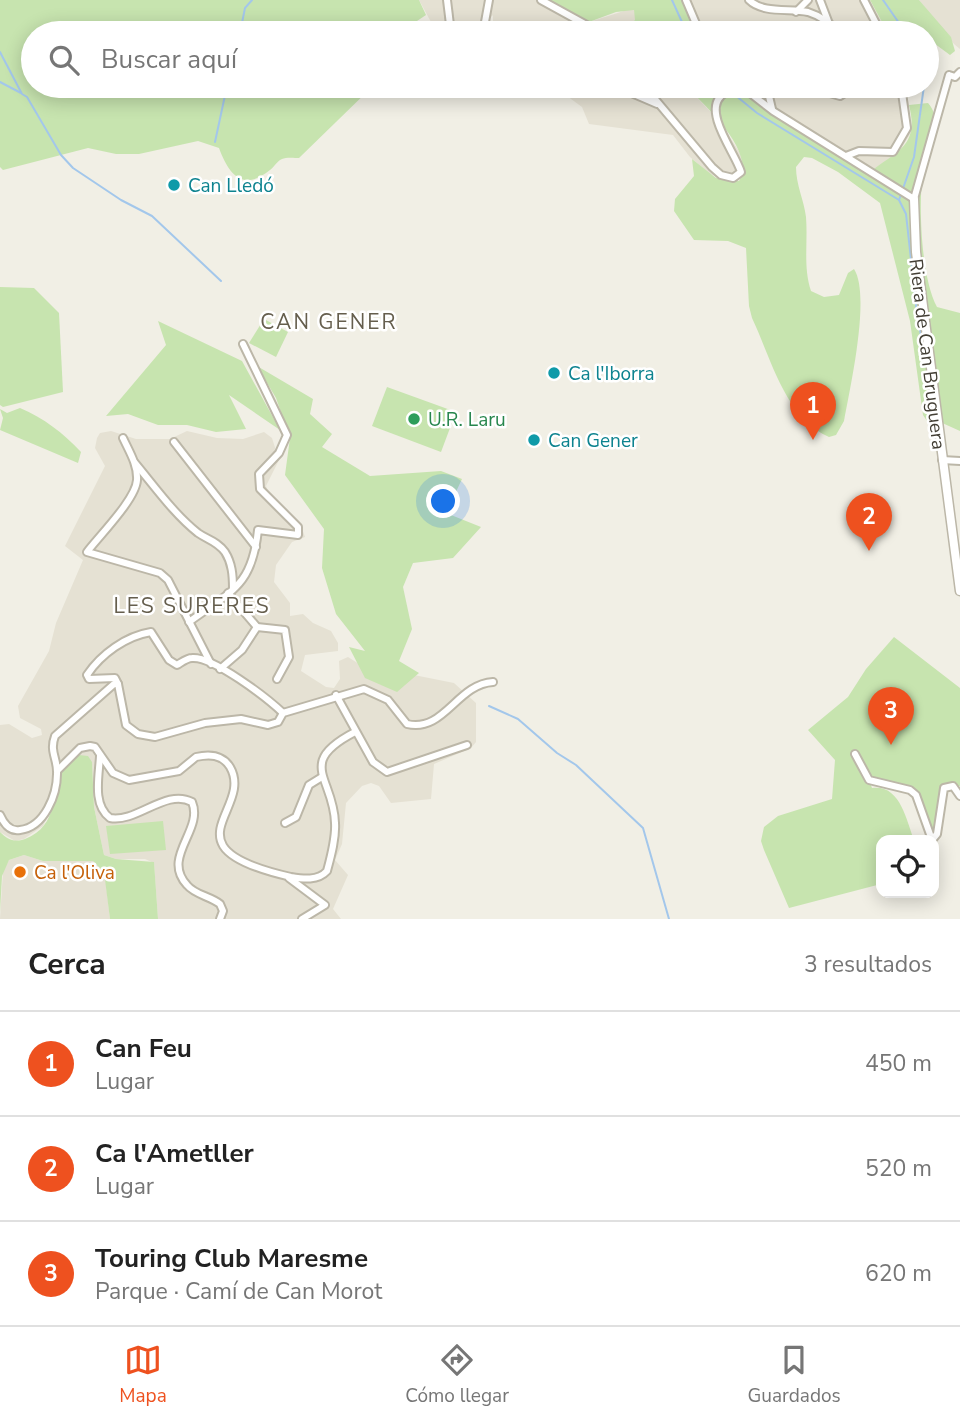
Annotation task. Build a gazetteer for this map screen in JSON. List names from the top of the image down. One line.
{"streets":{"street":["Riera de Can Bruguera"]},"districts":["CAN GENER","LES SURERES"],"places":["Can Lledó","Ca l'Iborra","U.R. Laru","Can Gener","Ca l'Oliva"],"page":{"search":"Buscar aquí","pins":["1","2","3"],"heading":["Cerca","3 resultados"],"list":[{"mark":"1","name":"Can Feu","note":"Lugar","value":"450 m"},{"mark":"2","name":"Ca l'Ametller","note":"Lugar","value":"520 m"},{"mark":"3","name":"Touring Club Maresme","note":"Parque · Camí de Can Morot","value":"620 m"}],"nav":["Mapa","Cómo llegar","Guardados"]}}
